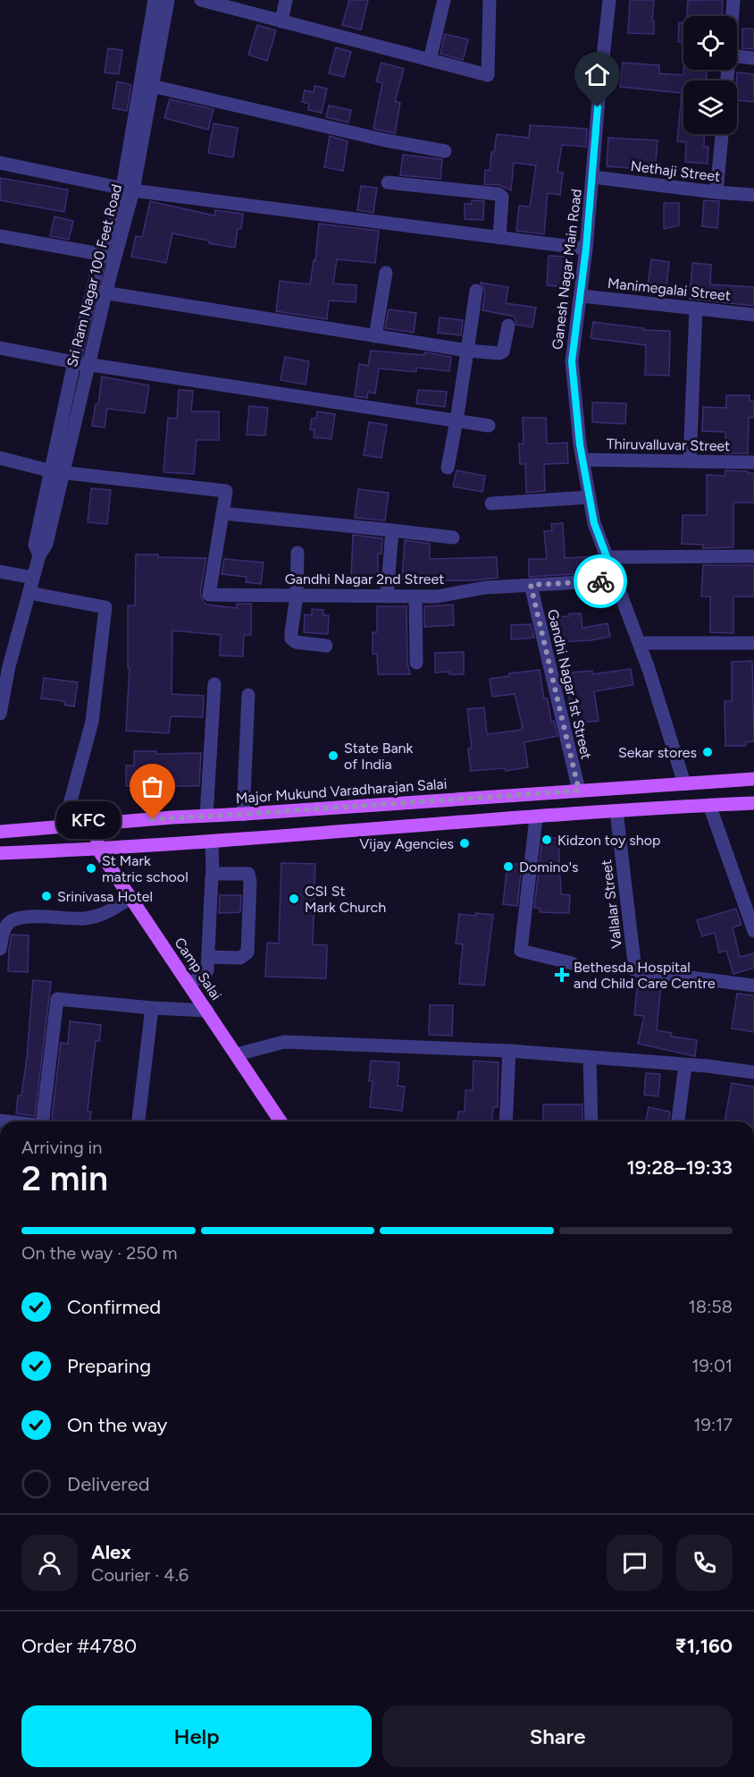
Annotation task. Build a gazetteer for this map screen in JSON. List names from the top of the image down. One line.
{"streets":{"main road":["Major Mukund Varadharajan Salai","Camp Salai"],"street":["Nethaji Street","Ganesh Nagar Main Road","Sri Ram Nagar 100 Feet Road","Manimegalai Street","Thiruvalluvar Street","Gandhi Nagar 2nd Street","Gandhi Nagar 1st Street","Vallalar Street"]},"crossings":[["Nethaji Street","Ganesh Nagar Main Road"],["Ganesh Nagar Main Road","Manimegalai Street"],["Ganesh Nagar Main Road","Thiruvalluvar Street"],["Ganesh Nagar Main Road","Gandhi Nagar 2nd Street"],["Ganesh Nagar Main Road","Major Mukund Varadharajan Salai"],["Gandhi Nagar 2nd Street","Gandhi Nagar 1st Street"],["Gandhi Nagar 1st Street","Major Mukund Varadharajan Salai"],["Major Mukund Varadharajan Salai","Camp Salai"]],"places":{"other":["Sekar stores","State Bank of India","KFC","Kidzon toy shop","Vijay Agencies","Domino's","St Mark matric school","Srinivasa Hotel","CSI St Mark Church"],"health":["Bethesda Hospital and Child Care Centre"]},"page":{"bubble":"KFC","heading":["2 min","Arriving in","19:28–19:33"],"panel":["Alex","Courier · 4.6","Order #4780","₹1,160"],"bar":"On the way · 250 m","list":[["Confirmed","18:58"],["Preparing","19:01"],["On the way","19:17"],"Delivered"],"buttons":["Help","Share"]}}
